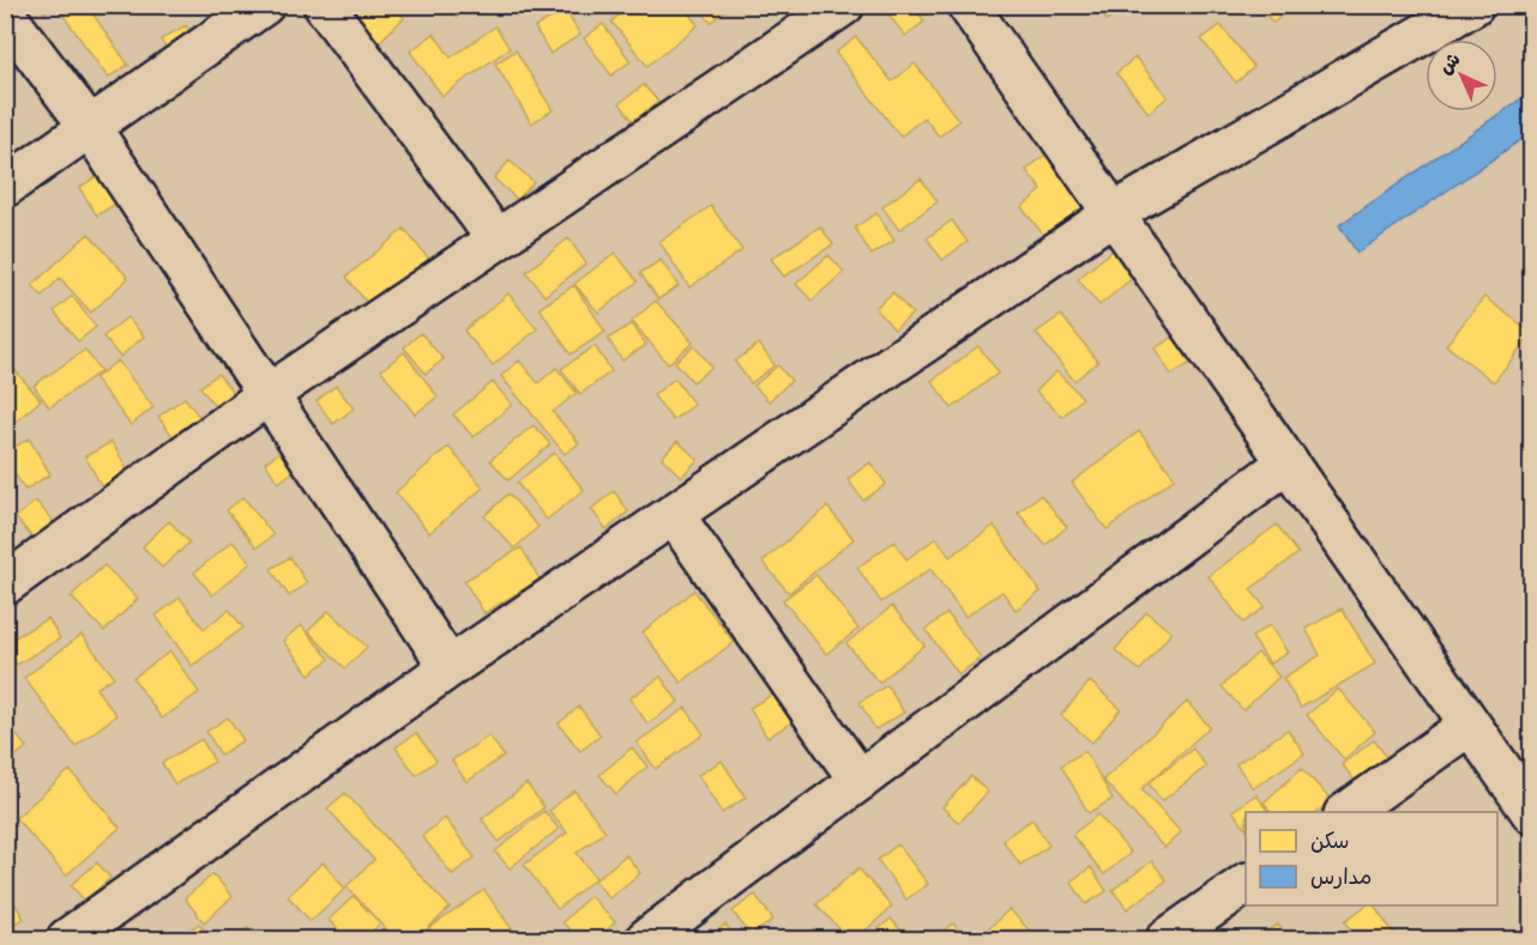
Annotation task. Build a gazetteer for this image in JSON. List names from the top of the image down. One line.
{"legend":["سكن","مدارس"],"north":"top left"}
